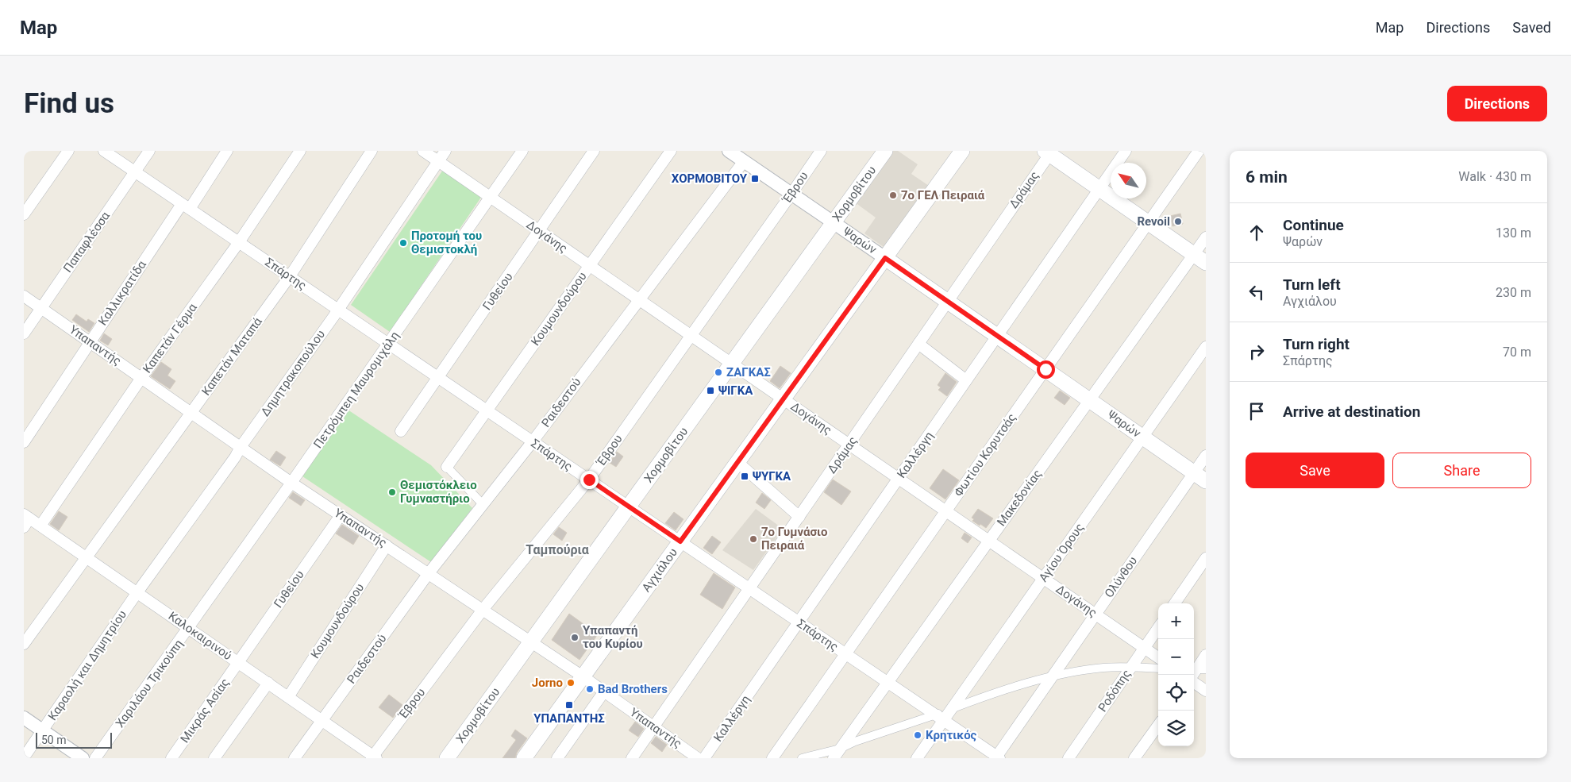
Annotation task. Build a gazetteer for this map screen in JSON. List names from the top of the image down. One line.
{"streets":{"main road":["Χορμοβίτου","Ψαρών","Αγχιάλου"],"street":["Έβρου","Δράμας","Δογάνης","Παπαφλέσσα","Σπάρτης","Γυθείου","Καλλικρατίδα","Κουμουνδούρου","Καπετάν Γέρμα","Υπαπαντής","Καπετάν Ματαπά","Δημητρακοπούλου","Πετρόμπεη Μαυρομιχάλη","Ραιδεστού","Καλλέργη","Φωτίου Κορυτσάς","Μακεδονίας","Αγίου Όρους","Ολύνθου","Καλοκαιρινού","Καραολή και Δημητρίου","Χαριλάου Τρικούπη","Ροδόπης","Μικράς Ασίας"]},"crossings":[["Έβρου","Δογάνης"],["Έβρου","Ψαρών"],["Έβρου","Σπάρτης"],["Έβρου","Υπαπαντής"],["Έβρου","Καλοκαιρινού"],["Δράμας","Δογάνης"],["Δράμας","Ψαρών"],["Δράμας","Σπάρτης"],["Δράμας","Υπαπαντής"],["Χορμοβίτου","Δογάνης"],["Χορμοβίτου","Ψαρών"],["Χορμοβίτου","Σπάρτης"],["Χορμοβίτου","Υπαπαντής"],["Δογάνης","Γυθείου"],["Δογάνης","Κουμουνδούρου"],["Δογάνης","Δημητρακοπούλου"],["Δογάνης","Πετρόμπεη Μαυρομιχάλη"],["Δογάνης","Ραιδεστού"],["Δογάνης","Καλλέργη"],["Δογάνης","Φωτίου Κορυτσάς"],["Δογάνης","Μακεδονίας"],["Δογάνης","Αγίου Όρους"],["Δογάνης","Αγχιάλου"],["Δογάνης","Ολύνθου"],["Δογάνης","Ροδόπης"],["Ψαρών","Ραιδεστού"],["Ψαρών","Καλλέργη"],["Ψαρών","Φωτίου Κορυτσάς"],["Ψαρών","Μακεδονίας"],["Ψαρών","Αγίου Όρους"],["Ψαρών","Αγχιάλου"],["Ψαρών","Ολύνθου"],["Παπαφλέσσα","Σπάρτης"],["Παπαφλέσσα","Υπαπαντής"],["Σπάρτης","Γυθείου"],["Σπάρτης","Καλλικρατίδα"],["Σπάρτης","Κουμουνδούρου"],["Σπάρτης","Καπετάν Γέρμα"],["Σπάρτης","Καπετάν Ματαπά"],["Σπάρτης","Δημητρακοπούλου"],["Σπάρτης","Πετρόμπεη Μαυρομιχάλη"],["Σπάρτης","Ραιδεστού"],["Σπάρτης","Καλλέργη"],["Σπάρτης","Φωτίου Κορυτσάς"],["Σπάρτης","Μακεδονίας"],["Σπάρτης","Αγίου Όρους"],["Σπάρτης","Αγχιάλου"],["Σπάρτης","Ολύνθου"],["Γυθείου","Υπαπαντής"],["Γυθείου","Καλοκαιρινού"],["Γυθείου","Μικράς Ασίας"],["Καλλικρατίδα","Υπαπαντής"],["Κουμουνδούρου","Υπαπαντής"],["Κουμουνδούρου","Καλοκαιρινού"],["Καπετάν Γέρμα","Υπαπαντής"],["Καπετάν Γέρμα","Καλοκαιρινού"],["Υπαπαντής","Καπετάν Ματαπά"],["Υπαπαντής","Δημητρακοπούλου"],["Υπαπαντής","Πετρόμπεη Μαυρομιχάλη"],["Υπαπαντής","Ραιδεστού"],["Υπαπαντής","Αγχιάλου"],["Καπετάν Ματαπά","Καλοκαιρινού"],["Δημητρακοπούλου","Καλοκαιρινού"],["Δημητρακοπούλου","Καραολή και Δημητρίου"],["Πετρόμπεη Μαυρομιχάλη","Καλοκαιρινού"],["Πετρόμπεη Μαυρομιχάλη","Χαριλάου Τρικούπη"],["Ραιδεστού","Καλοκαιρινού"],["Καλοκαιρινού","Καραολή και Δημητρίου"],["Καλοκαιρινού","Χαριλάου Τρικούπη"],["Καλοκαιρινού","Μικράς Ασίας"]],"districts":["Ταμπούρια"],"places":{"transit":["ΧΟΡΜΟΒΙΤΟΥ","ΨΙΓΚΑ","ΨΥΓΚΑ","ΥΠΑΠΑΝΤΗΣ"],"other":["7ο ΓΕΛ Πειραιά","Revoil","Προτομή του Θεμιστοκλή","ΖΑΓΚΑΣ","Θεμιστόκλειο Γυμναστήριο","7ο Γυμνάσιο Πειραιά","Υπαπαντή του Κυρίου","Jorno","Bad Brothers","Κρητικός"]},"scale_bar":"50 m","north":"top left","page":{"header":"Map","nav":["Map","Directions","Saved"],"buttons":["Directions",["Save","Share"]],"title":"Find us","heading":["6 min","Walk · 430 m"],"list":[["Continue","Ψαρών","130 m"],["Turn left","Αγχιάλου","230 m"],["Turn right","Σπάρτης","70 m"],"Arrive at destination"],"map_buttons":["+","−"],"scale":"50 m"}}
